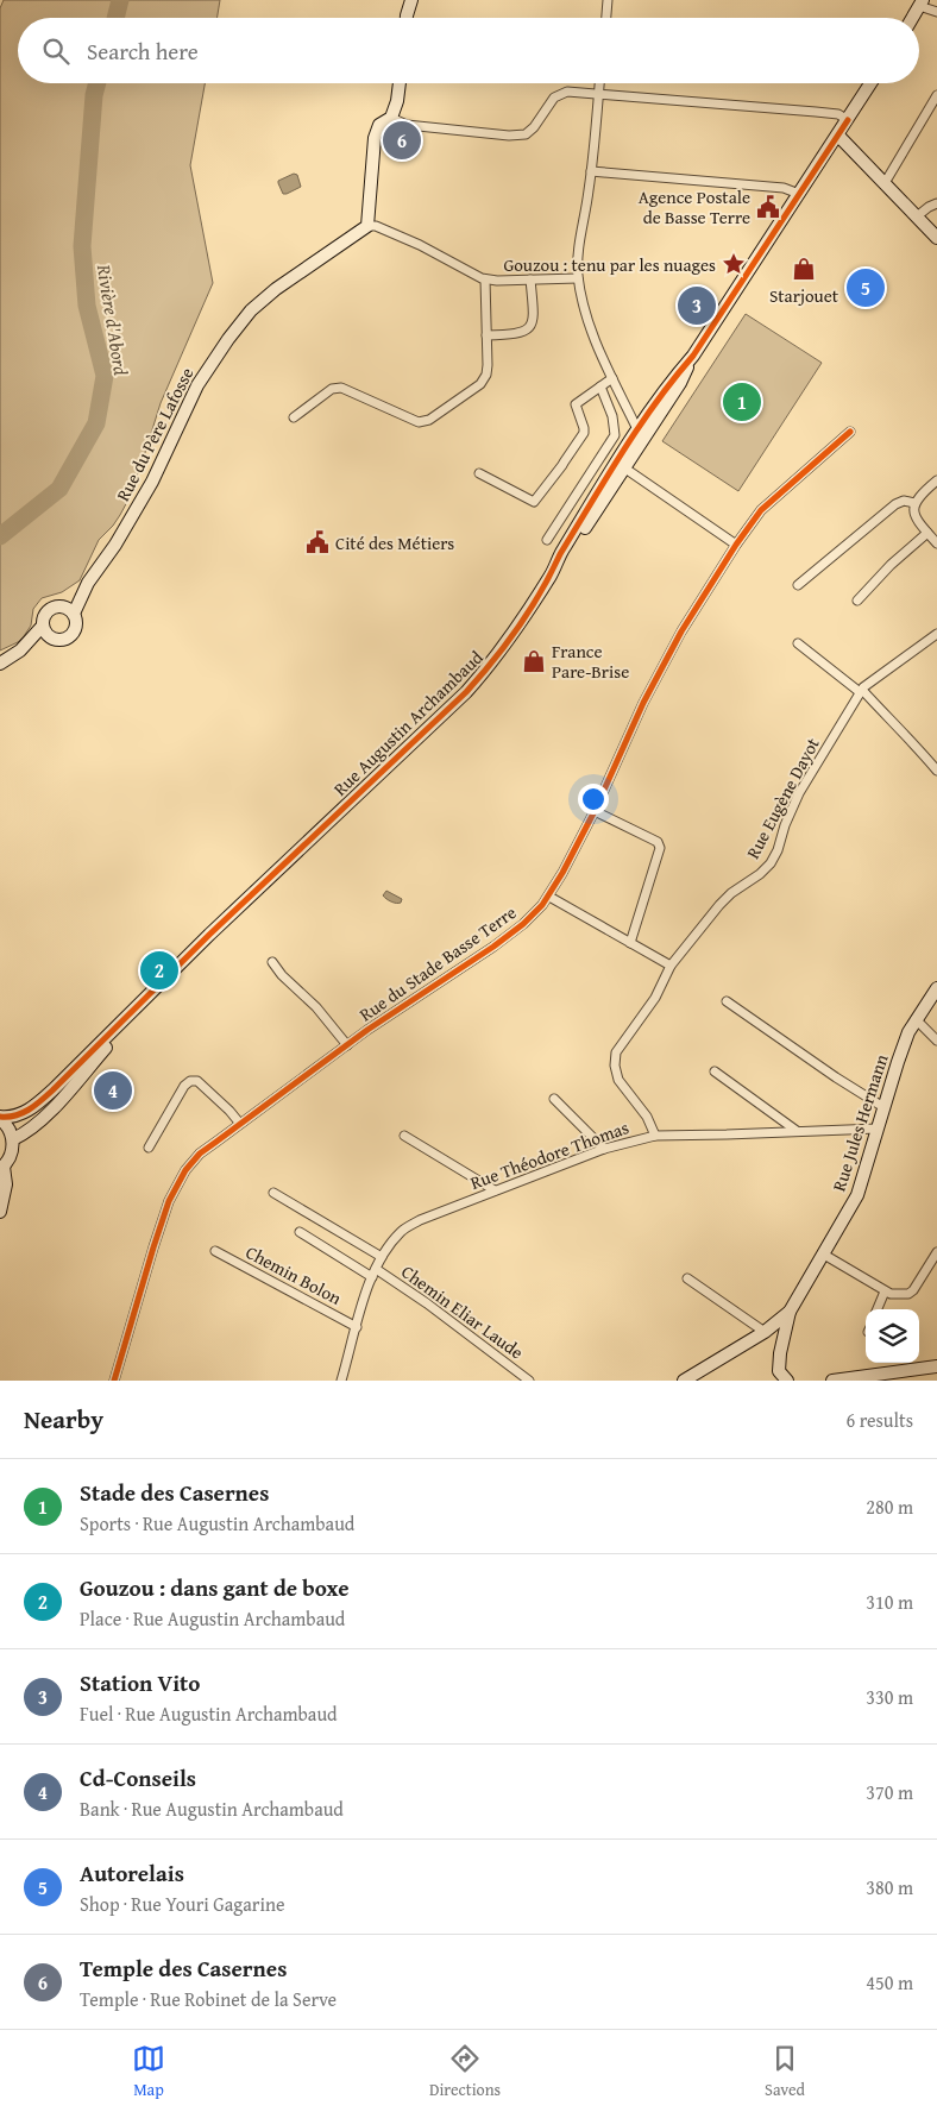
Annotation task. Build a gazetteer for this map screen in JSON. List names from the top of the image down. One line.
{"streets":{"street":["Rue du Père Lafosse","Rue Augustin Archambaud","Rue Eugène Dayot","Rue du Stade Basse Terre","Rue Jules Hermann","Rue Théodore Thomas","Chemin Bolon","Chemin Eliar Laude"]},"crossings":[["Rue Eugène Dayot","Rue Théodore Thomas"],["Rue Jules Hermann","Rue Théodore Thomas"],["Rue Théodore Thomas","Chemin Bolon"],["Rue Théodore Thomas","Chemin Eliar Laude"]],"water":["Rivière d'Abord"],"places":{"public building":["Agence Postale de Basse Terre","Cité des Métiers"],"place":["Gouzou : tenu par les nuages"],"shop":["Starjouet","France Pare-Brise"]},"page":{"search":"Search here","pins":["6","5","3","1","2","4"],"heading":["Nearby","6 results"],"list":[{"mark":"1","name":"Stade des Casernes","note":"Sports · Rue Augustin Archambaud","value":"280 m"},{"mark":"2","name":"Gouzou : dans gant de boxe","note":"Place · Rue Augustin Archambaud","value":"310 m"},{"mark":"3","name":"Station Vito","note":"Fuel · Rue Augustin Archambaud","value":"330 m"},{"mark":"4","name":"Cd-Conseils","note":"Bank · Rue Augustin Archambaud","value":"370 m"},{"mark":"5","name":"Autorelais","note":"Shop · Rue Youri Gagarine","value":"380 m"},{"mark":"6","name":"Temple des Casernes","note":"Temple · Rue Robinet de la Serve","value":"450 m"}],"nav":["Map","Directions","Saved"]}}
